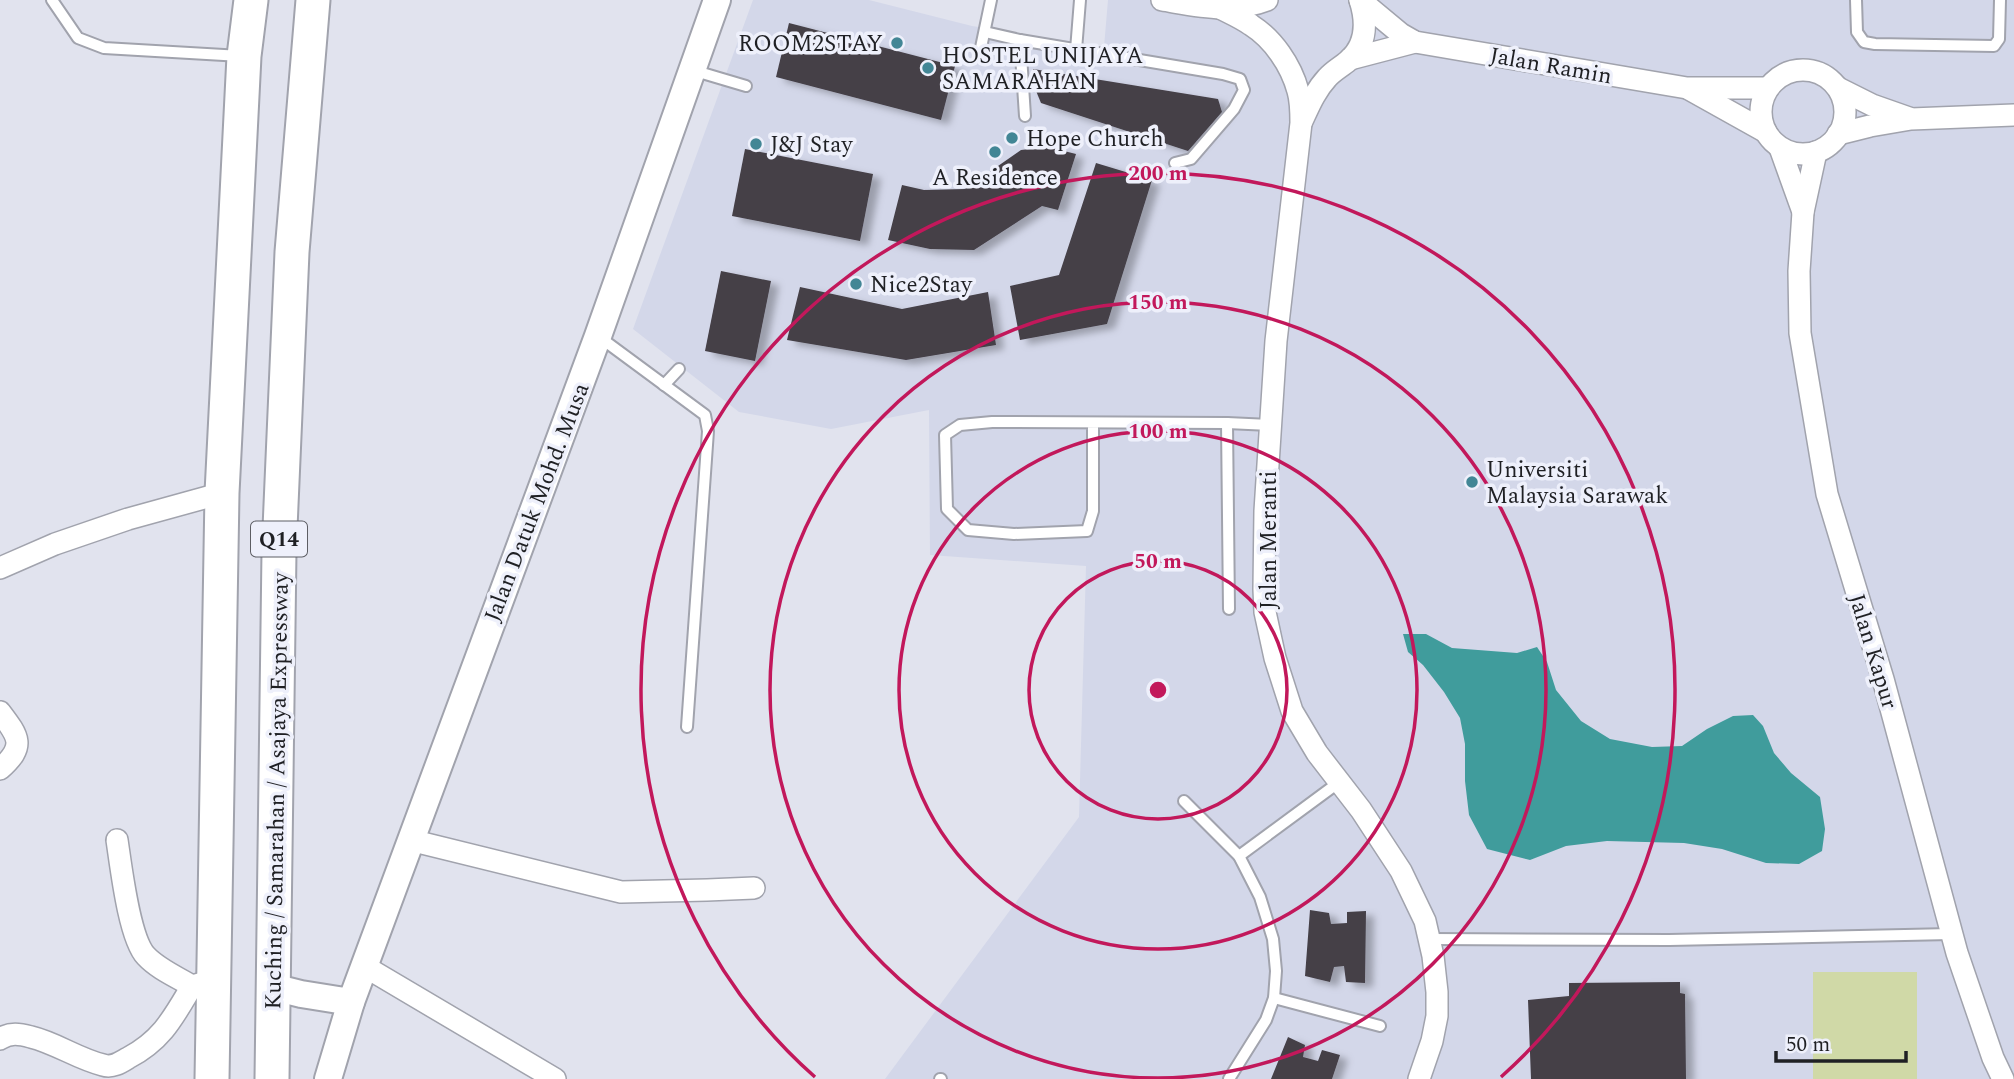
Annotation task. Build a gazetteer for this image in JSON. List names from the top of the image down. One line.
{"streets":{"highway":["Q14","Kuching / Samarahan / Asajaya Expressway"],"street":["Jalan Ramin","Jalan Datuk Mohd. Musa","Jalan Meranti","Jalan Kapur"]},"crossings":[["Jalan Ramin","Jalan Kapur"]],"places":["ROOM2STAY","HOSTEL UNIJAYA SAMARAHAN","Hope Church","J&J Stay","A Residence","Nice2Stay","Universiti Malaysia Sarawak"],"scale_bar":"50 m","rings":["200 m","150 m","100 m","50 m"]}
